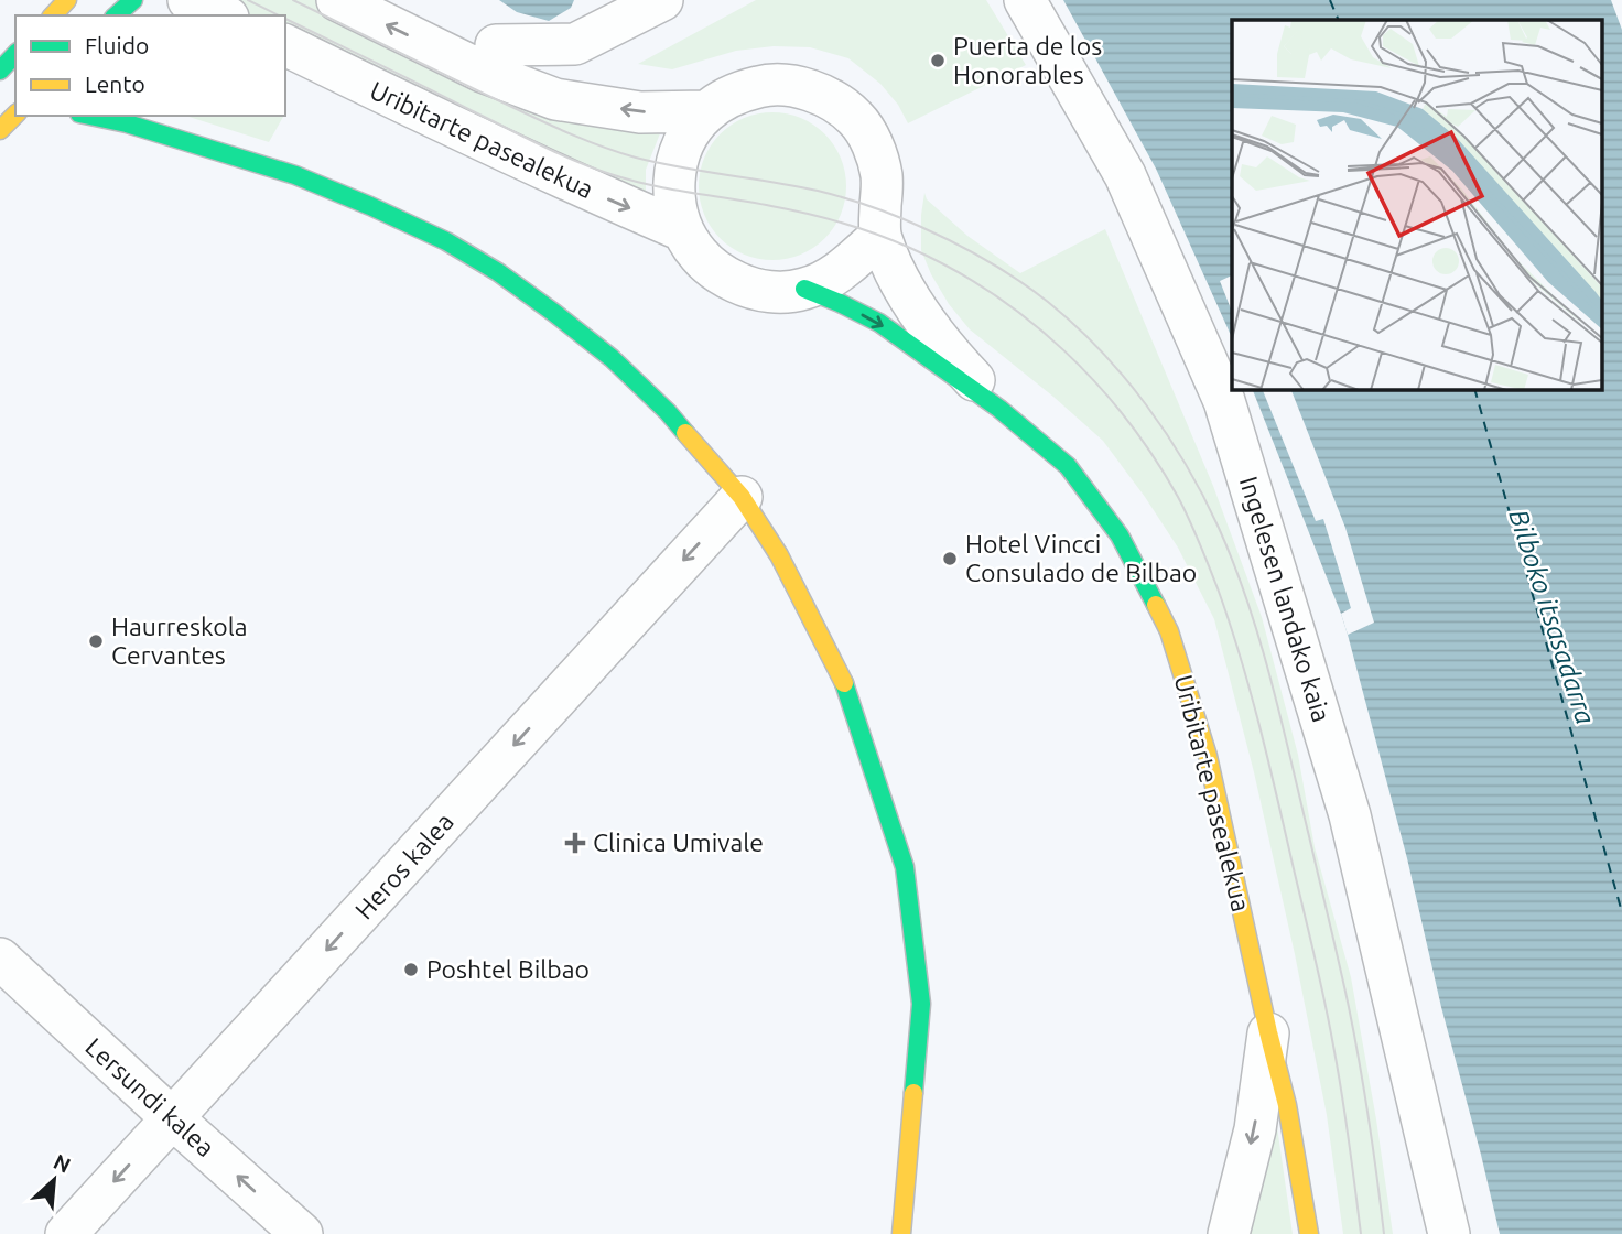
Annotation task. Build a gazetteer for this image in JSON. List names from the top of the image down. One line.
{"streets":{"main road":["Uribitarte pasealekua"],"street":["Ingelesen landako kaia","Heros kalea","Lersundi kalea"]},"crossings":[["Heros kalea","Lersundi kalea"]],"one_way":["Heros kalea","Lersundi kalea"],"water":["Bilboko itsasadarra"],"places":{"other":["Puerta de los Honorables","Hotel Vincci Consulado de Bilbao","Haurreskola Cervantes","Poshtel Bilbao"],"health":["Clinica Umivale"]},"legend":["Fluido","Lento"],"north":"top right"}
